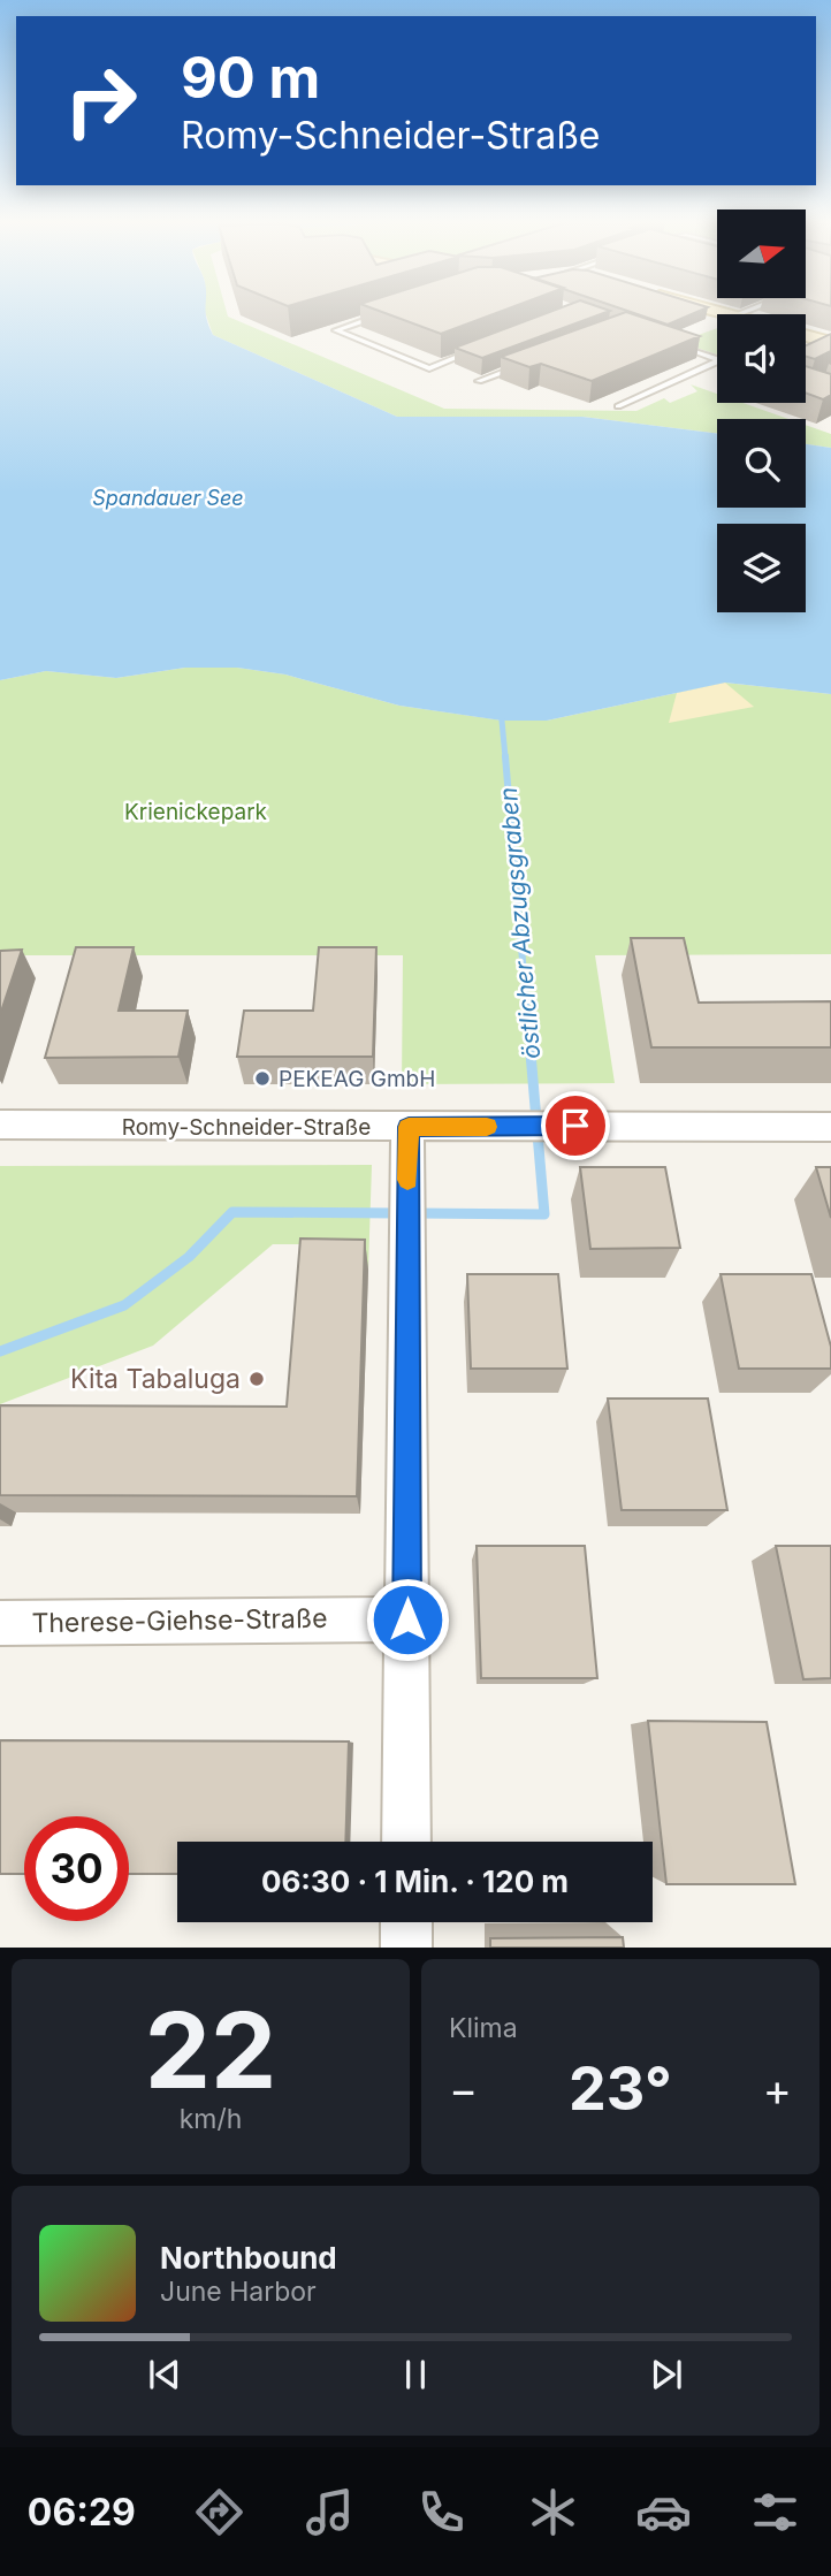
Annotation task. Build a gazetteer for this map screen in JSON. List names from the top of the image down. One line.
{"streets":{"street":["Romy-Schneider-Straße","Therese-Giehse-Straße"]},"water":["Spandauer See","östlicher Abzugsgraben"],"parks":["Krienickepark"],"places":["PEKEAG GmbH","Kita Tabaluga"],"north":"right","page":{"turn":["90 m","Romy-Schneider-Straße"],"limit":"30","trip":"06:30 · 1 Min. · 120 m","tile":[["22","km/h"],"Klima"],"heat":["−","23°","+"],"song":["Northbound","June Harbor"],"tabs":"06:29"}}
